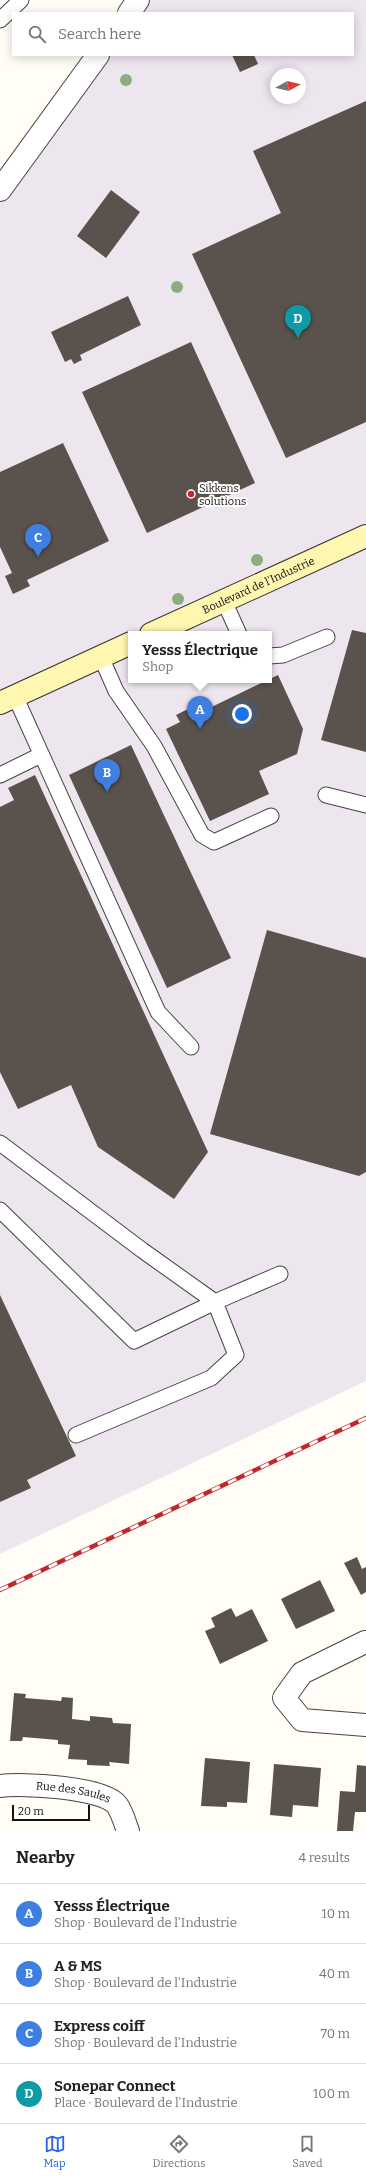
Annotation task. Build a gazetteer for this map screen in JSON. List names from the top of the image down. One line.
{"streets":{"main road":["Boulevard de l'Industrie"],"street":["Rue des Saules"]},"places":["Sikkens solutions"],"scale_bar":"20 m","north":"right","page":{"search":"Search here","pins":["D","C","A","B"],"popup":["Yesss Électrique","Shop"],"scale":"20 m","heading":["Nearby","4 results"],"list":[{"mark":"A","name":"Yesss Électrique","note":"Shop · Boulevard de l'Industrie","value":"10 m"},{"mark":"B","name":"A & MS","note":"Shop · Boulevard de l'Industrie","value":"40 m"},{"mark":"C","name":"Express coiff","note":"Shop · Boulevard de l'Industrie","value":"70 m"},{"mark":"D","name":"Sonepar Connect","note":"Place · Boulevard de l'Industrie","value":"100 m"}],"nav":["Map","Directions","Saved"]}}
